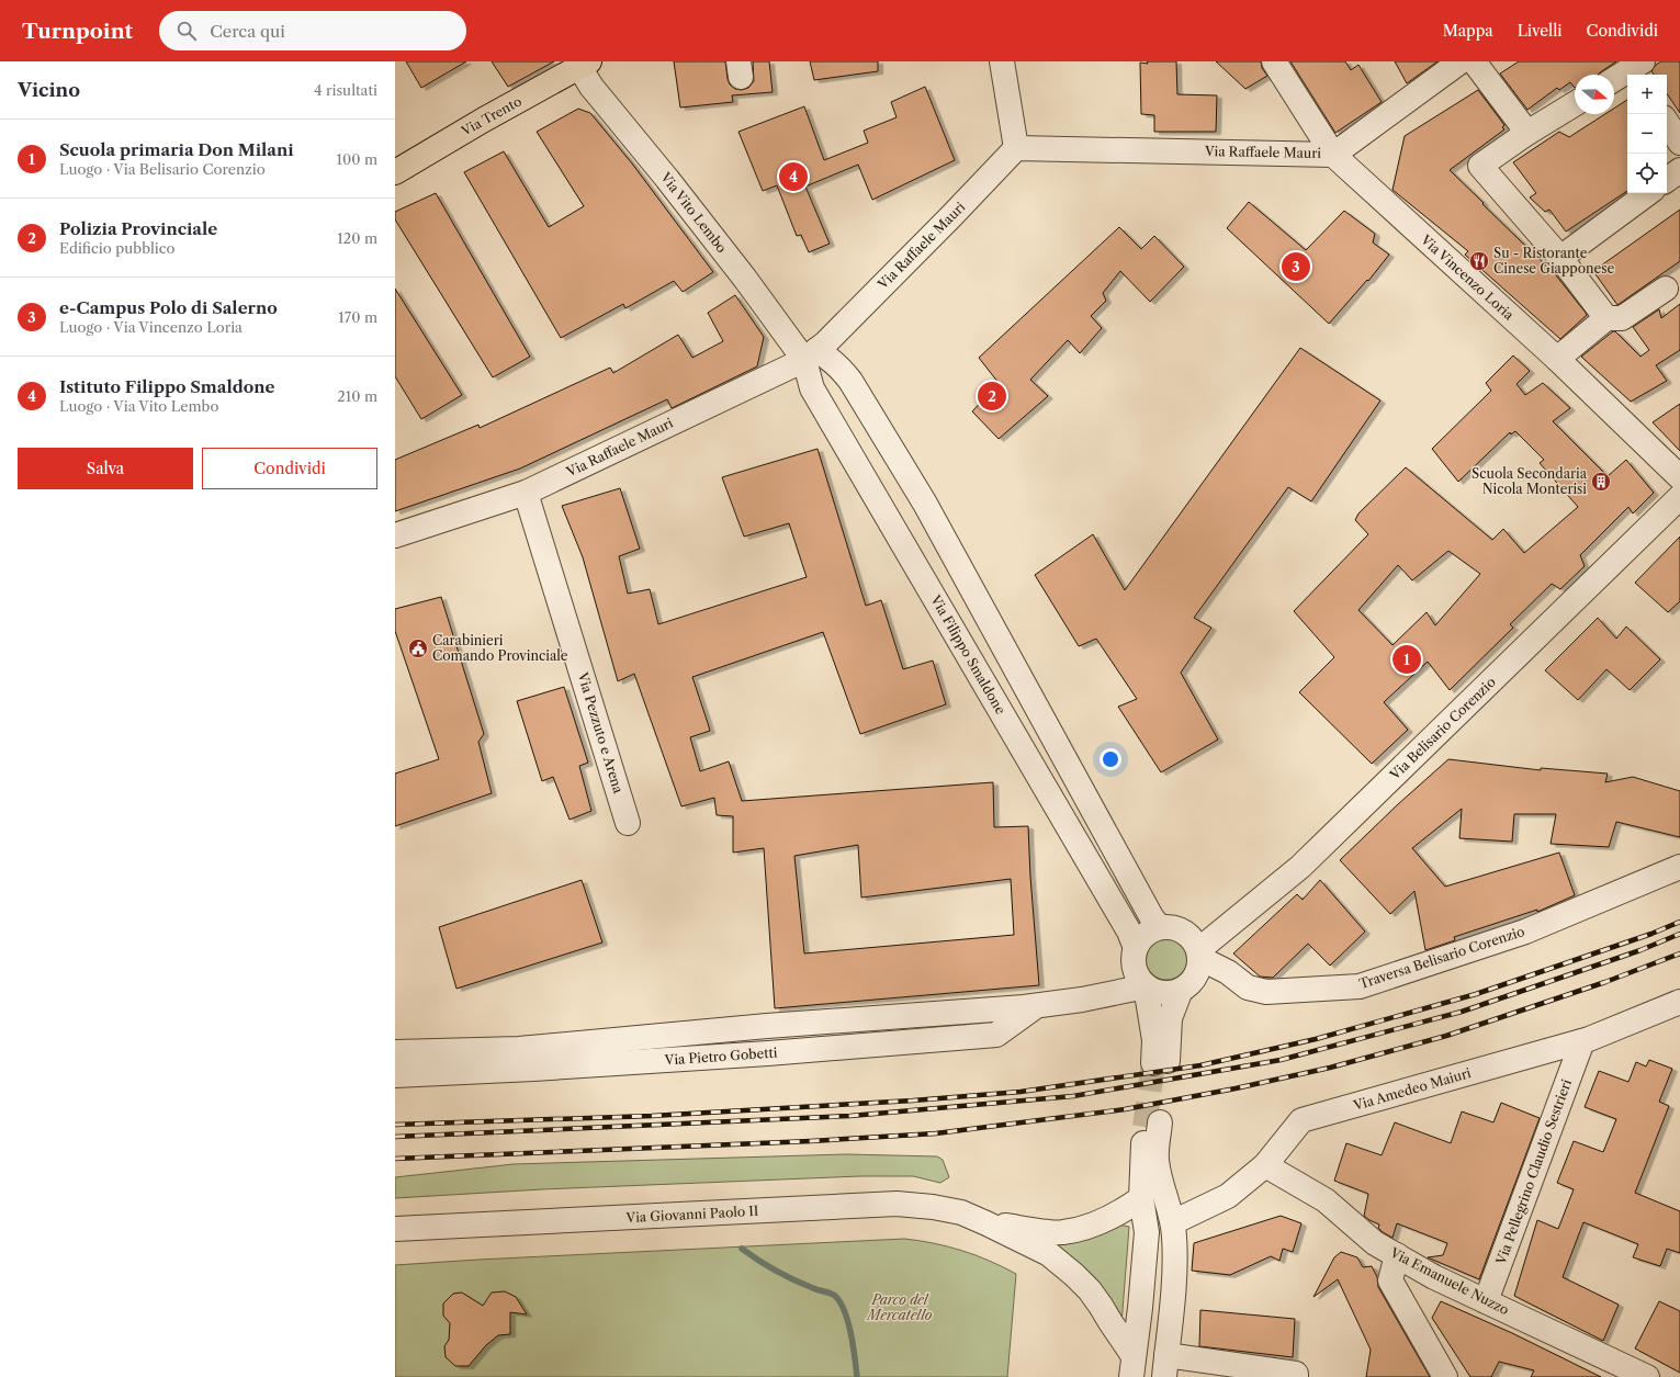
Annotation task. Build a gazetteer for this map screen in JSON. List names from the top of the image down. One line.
{"streets":{"main road":["Via Trento"],"street":["Via Raffaele Mauri","Via Vito Lembo","Via Vincenzo Loria","Via Filippo Smaldone","Via Belisario Corenzio","Via Pezzuto e Arena","Traversa Belisario Corenzio","Via Pietro Gobetti","Via Amedeo Maiuri","Via Pellegrino Claudio Sestrieri","Via Giovanni Paolo II","Via Emanuele Nuzzo"]},"crossings":[["Via Trento","Via Vito Lembo"],["Via Raffaele Mauri","Via Vito Lembo"],["Via Raffaele Mauri","Via Vincenzo Loria"],["Via Raffaele Mauri","Via Filippo Smaldone"],["Via Raffaele Mauri","Via Pezzuto e Arena"],["Via Vito Lembo","Via Filippo Smaldone"],["Via Filippo Smaldone","Via Belisario Corenzio"],["Via Filippo Smaldone","Traversa Belisario Corenzio"],["Via Filippo Smaldone","Via Pietro Gobetti"],["Via Belisario Corenzio","Traversa Belisario Corenzio"],["Via Belisario Corenzio","Via Pietro Gobetti"],["Traversa Belisario Corenzio","Via Pietro Gobetti"],["Via Amedeo Maiuri","Via Pellegrino Claudio Sestrieri"],["Via Amedeo Maiuri","Via Emanuele Nuzzo"],["Via Pellegrino Claudio Sestrieri","Via Emanuele Nuzzo"]],"parks":["Parco del Mercatello"],"places":{"restaurant":["Su - Ristorante Cinese Giapponese"],"building":["Scuola Secondaria Nicola Monterisi"],"public building":["Carabinieri Comando Provinciale"]},"north":"right","page":{"header":"Turnpoint","search":"Cerca qui","nav":["Mappa","Livelli","Condividi"],"heading":["Vicino","4 risultati"],"map_buttons":["+","−"],"list":[{"mark":"1","name":"Scuola primaria Don Milani","note":"Luogo · Via Belisario Corenzio","value":"100 m"},{"mark":"2","name":"Polizia Provinciale","note":"Edificio pubblico","value":"120 m"},{"mark":"3","name":"e-Campus Polo di Salerno","note":"Luogo · Via Vincenzo Loria","value":"170 m"},{"mark":"4","name":"Istituto Filippo Smaldone","note":"Luogo · Via Vito Lembo","value":"210 m"}],"pins":["4","3","2","1"],"buttons":["Salva","Condividi"]}}
